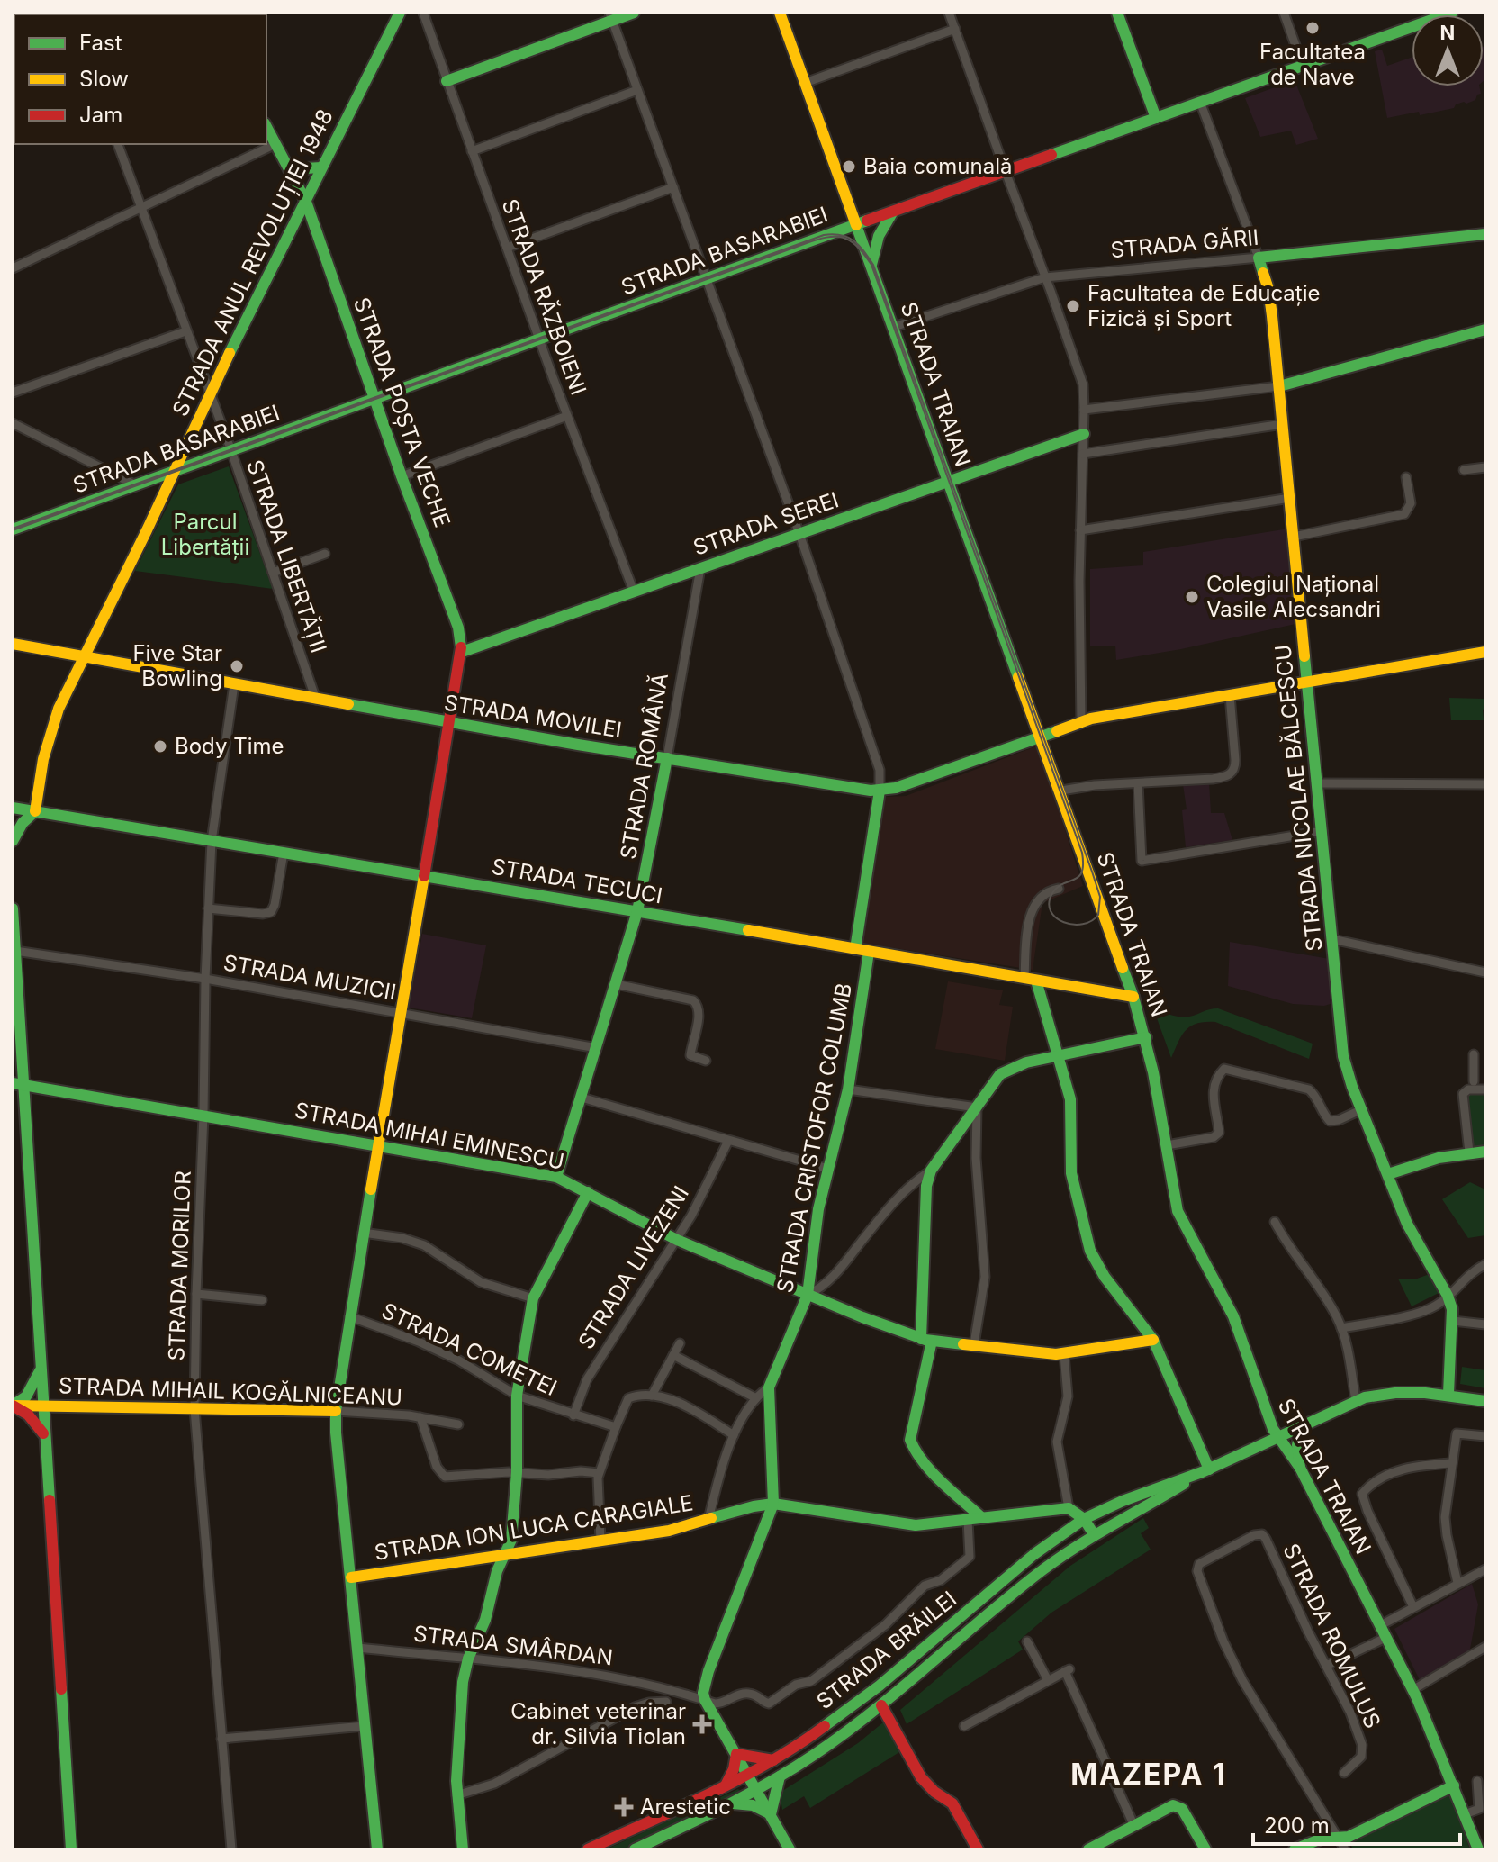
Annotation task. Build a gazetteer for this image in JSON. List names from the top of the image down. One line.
{"streets":{"street":["STRADA GĂRII","STRADA BASARABIEI","STRADA ANUL REVOLUȚIEI 1948","STRADA RĂZBOIENI","STRADA TRAIAN","STRADA POȘTA VECHE","STRADA SEREI","STRADA LIBERTĂȚII","STRADA MOVILEI","STRADA ROMÂNĂ","STRADA NICOLAE BĂLCESCU","STRADA TECUCI","STRADA MUZICII","STRADA MIHAI EMINESCU","STRADA CRISTOFOR COLUMB","STRADA MORILOR","STRADA LIVEZENI","STRADA COMETEI","STRADA MIHAIL KOGĂLNICEANU","STRADA ION LUCA CARAGIALE","STRADA ROMULUS","STRADA SMÂRDAN","STRADA BRĂILEI"]},"crossings":[["STRADA GĂRII","STRADA TRAIAN"],["STRADA GĂRII","STRADA NICOLAE BĂLCESCU"],["STRADA BASARABIEI","STRADA ANUL REVOLUȚIEI 1948"],["STRADA BASARABIEI","STRADA RĂZBOIENI"],["STRADA BASARABIEI","STRADA TRAIAN"],["STRADA BASARABIEI","STRADA POȘTA VECHE"],["STRADA BASARABIEI","STRADA LIBERTĂȚII"],["STRADA BASARABIEI","STRADA NICOLAE BĂLCESCU"],["STRADA ANUL REVOLUȚIEI 1948","STRADA POȘTA VECHE"],["STRADA ANUL REVOLUȚIEI 1948","STRADA LIBERTĂȚII"],["STRADA ANUL REVOLUȚIEI 1948","STRADA MOVILEI"],["STRADA ANUL REVOLUȚIEI 1948","STRADA TECUCI"],["STRADA RĂZBOIENI","STRADA SEREI"],["STRADA TRAIAN","STRADA SEREI"],["STRADA TRAIAN","STRADA MOVILEI"],["STRADA TRAIAN","STRADA TECUCI"],["STRADA TRAIAN","STRADA BRĂILEI"],["STRADA POȘTA VECHE","STRADA SEREI"],["STRADA POȘTA VECHE","STRADA MOVILEI"],["STRADA POȘTA VECHE","STRADA TECUCI"],["STRADA POȘTA VECHE","STRADA MUZICII"],["STRADA POȘTA VECHE","STRADA MIHAI EMINESCU"],["STRADA POȘTA VECHE","STRADA COMETEI"],["STRADA POȘTA VECHE","STRADA MIHAIL KOGĂLNICEANU"],["STRADA POȘTA VECHE","STRADA ION LUCA CARAGIALE"],["STRADA POȘTA VECHE","STRADA SMÂRDAN"],["STRADA SEREI","STRADA ROMÂNĂ"],["STRADA LIBERTĂȚII","STRADA MOVILEI"],["STRADA MOVILEI","STRADA ROMÂNĂ"],["STRADA MOVILEI","STRADA NICOLAE BĂLCESCU"],["STRADA MOVILEI","STRADA MORILOR"],["STRADA ROMÂNĂ","STRADA TECUCI"],["STRADA ROMÂNĂ","STRADA MUZICII"],["STRADA ROMÂNĂ","STRADA MIHAI EMINESCU"],["STRADA NICOLAE BĂLCESCU","STRADA BRĂILEI"],["STRADA TECUCI","STRADA CRISTOFOR COLUMB"],["STRADA TECUCI","STRADA MORILOR"],["STRADA MUZICII","STRADA MORILOR"],["STRADA MIHAI EMINESCU","STRADA CRISTOFOR COLUMB"],["STRADA MIHAI EMINESCU","STRADA MORILOR"],["STRADA MIHAI EMINESCU","STRADA LIVEZENI"],["STRADA CRISTOFOR COLUMB","STRADA ION LUCA CARAGIALE"],["STRADA CRISTOFOR COLUMB","STRADA SMÂRDAN"],["STRADA MORILOR","STRADA MIHAIL KOGĂLNICEANU"],["STRADA LIVEZENI","STRADA COMETEI"],["STRADA ION LUCA CARAGIALE","STRADA SMÂRDAN"]],"districts":["MAZEPA 1"],"parks":["Parcul Libertății"],"places":{"other":["Facultatea de Nave","Baia comunală","Facultatea de Educație Fizică și Sport","Colegiul Național Vasile Alecsandri","Five Star Bowling","Body Time"],"health":["Cabinet veterinar dr. Silvia Tiolan","Arestetic"]},"legend":["Fast","Slow","Jam"],"scale_bar":"200 m","north":"top"}
